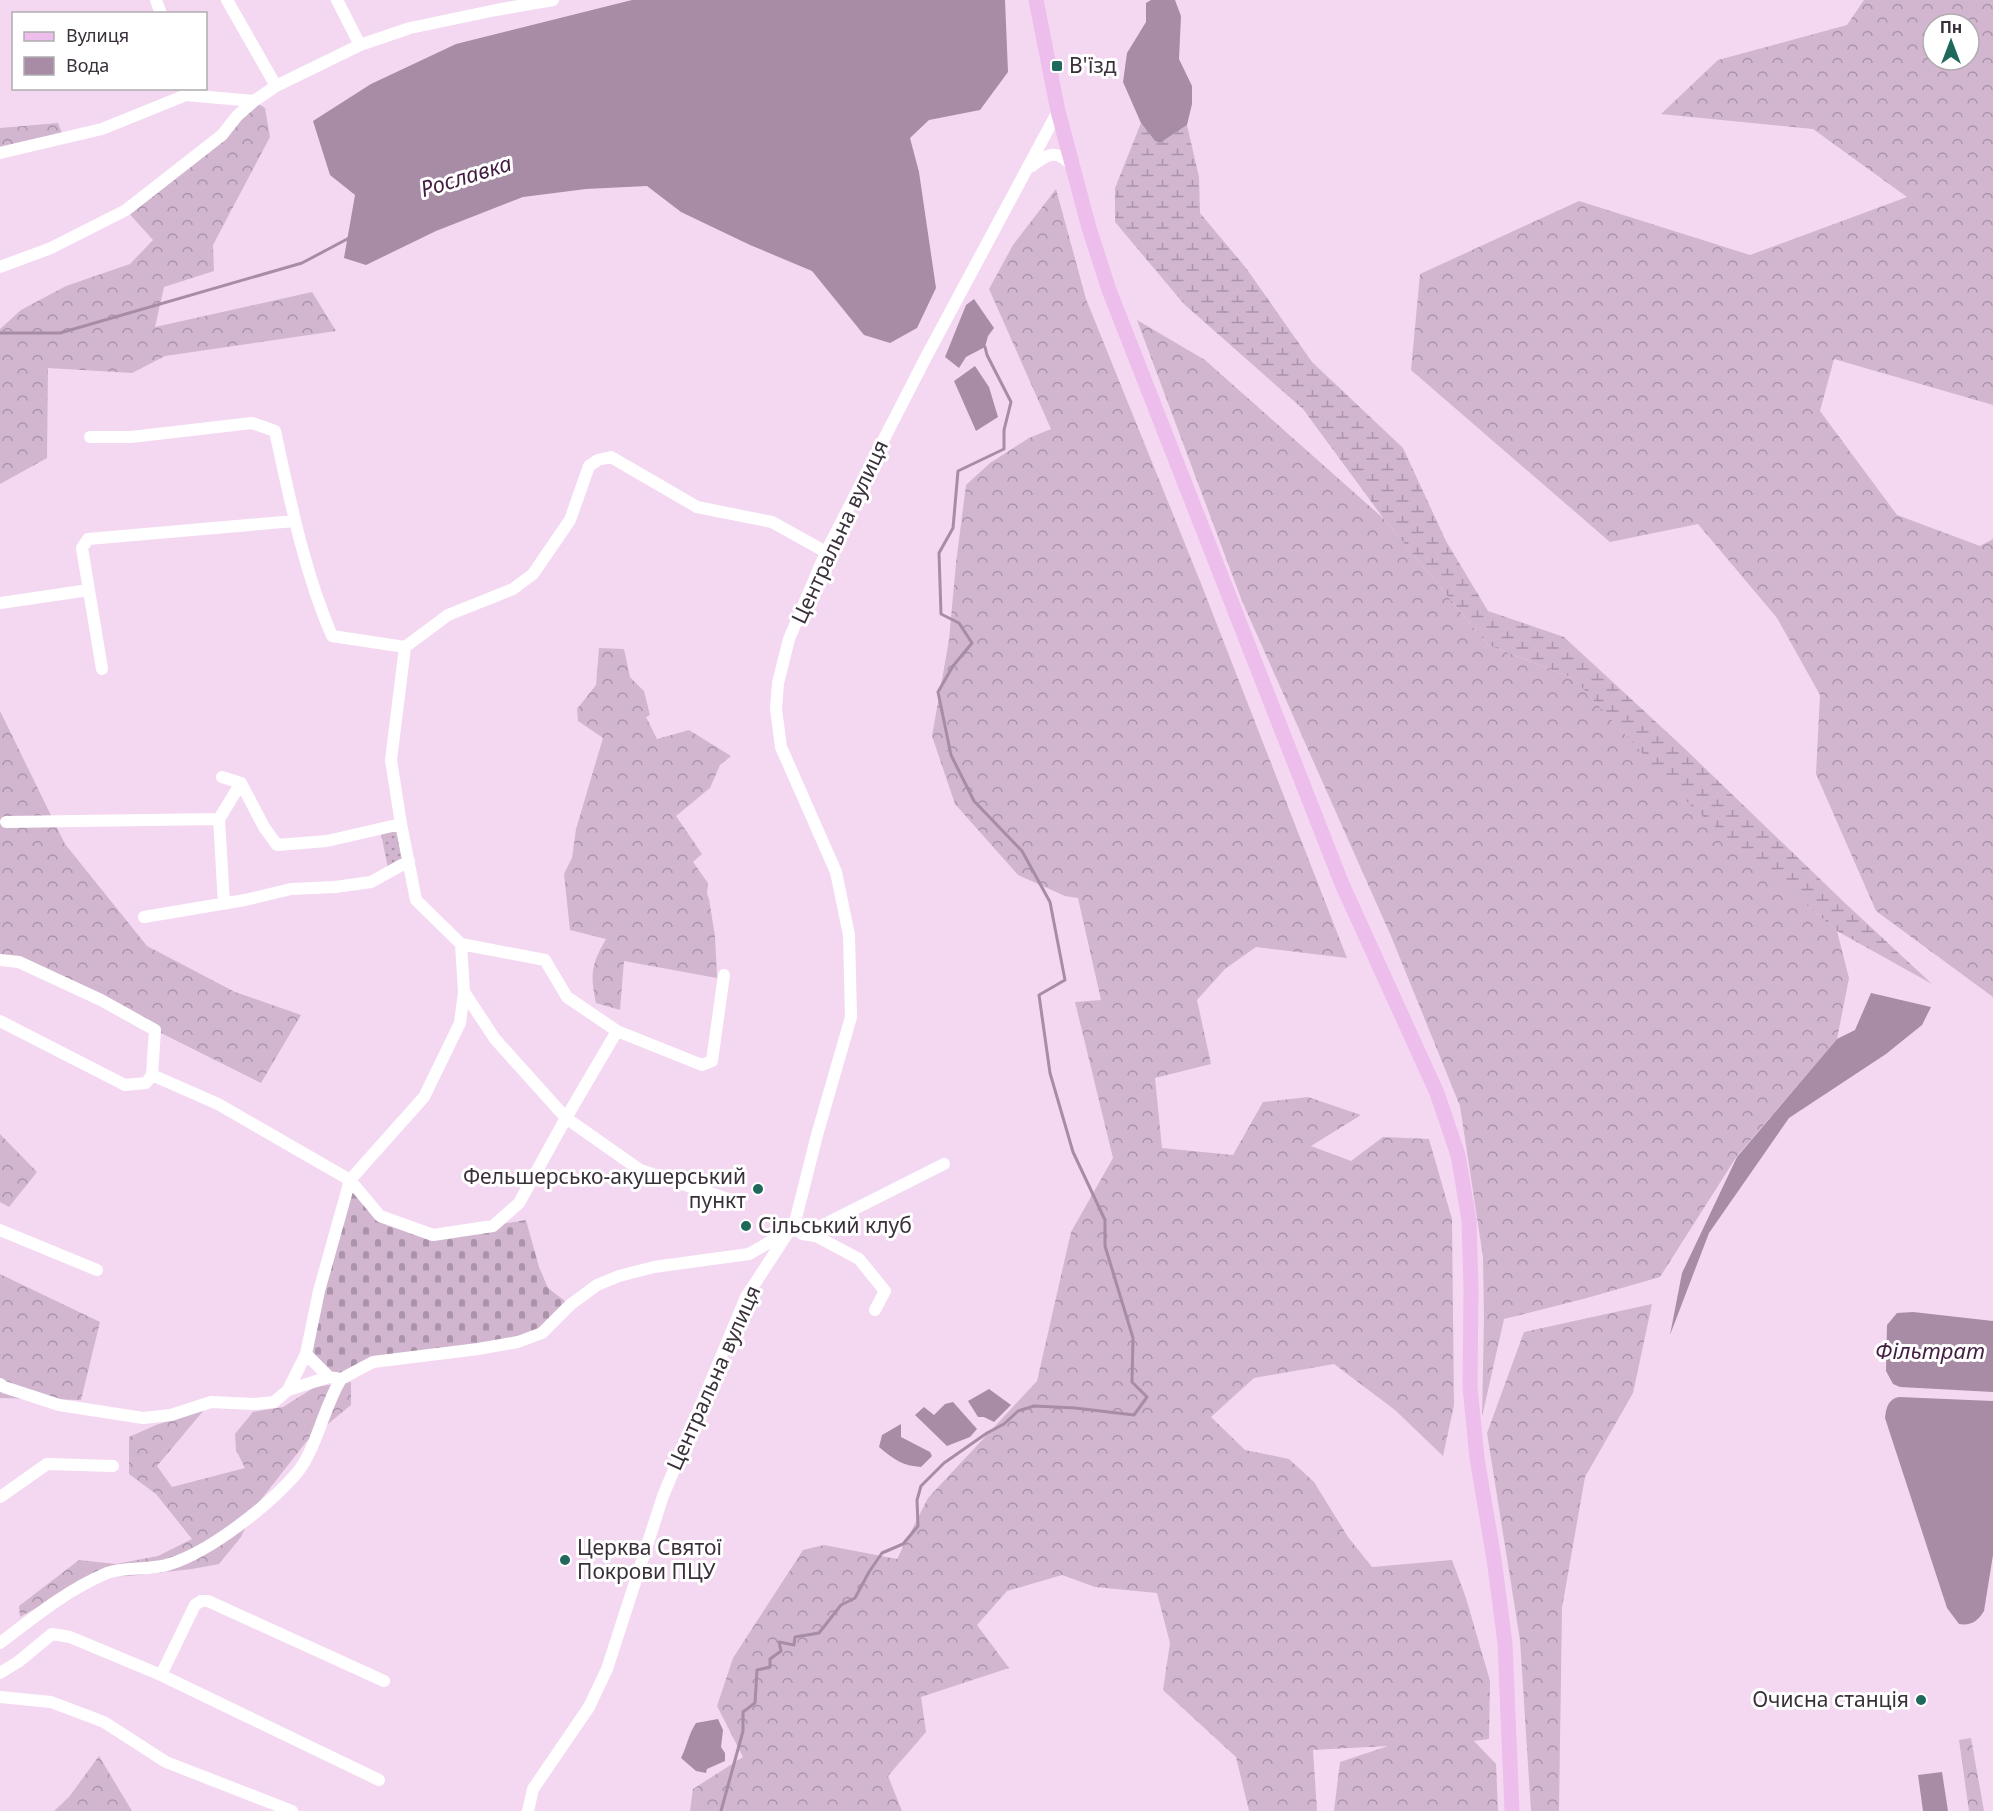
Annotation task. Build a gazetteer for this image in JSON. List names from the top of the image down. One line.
{"streets":{"street":["Центральна вулиця"]},"water":["Рославка","Фільтрат"],"places":{"transit":["В'їзд"],"other":["Фельшерсько-акушерський пункт","Сільський клуб","Церква Святої Покрови ПЦУ","Очисна станція"]},"legend":["Вулиця","Вода"],"north":"top"}
